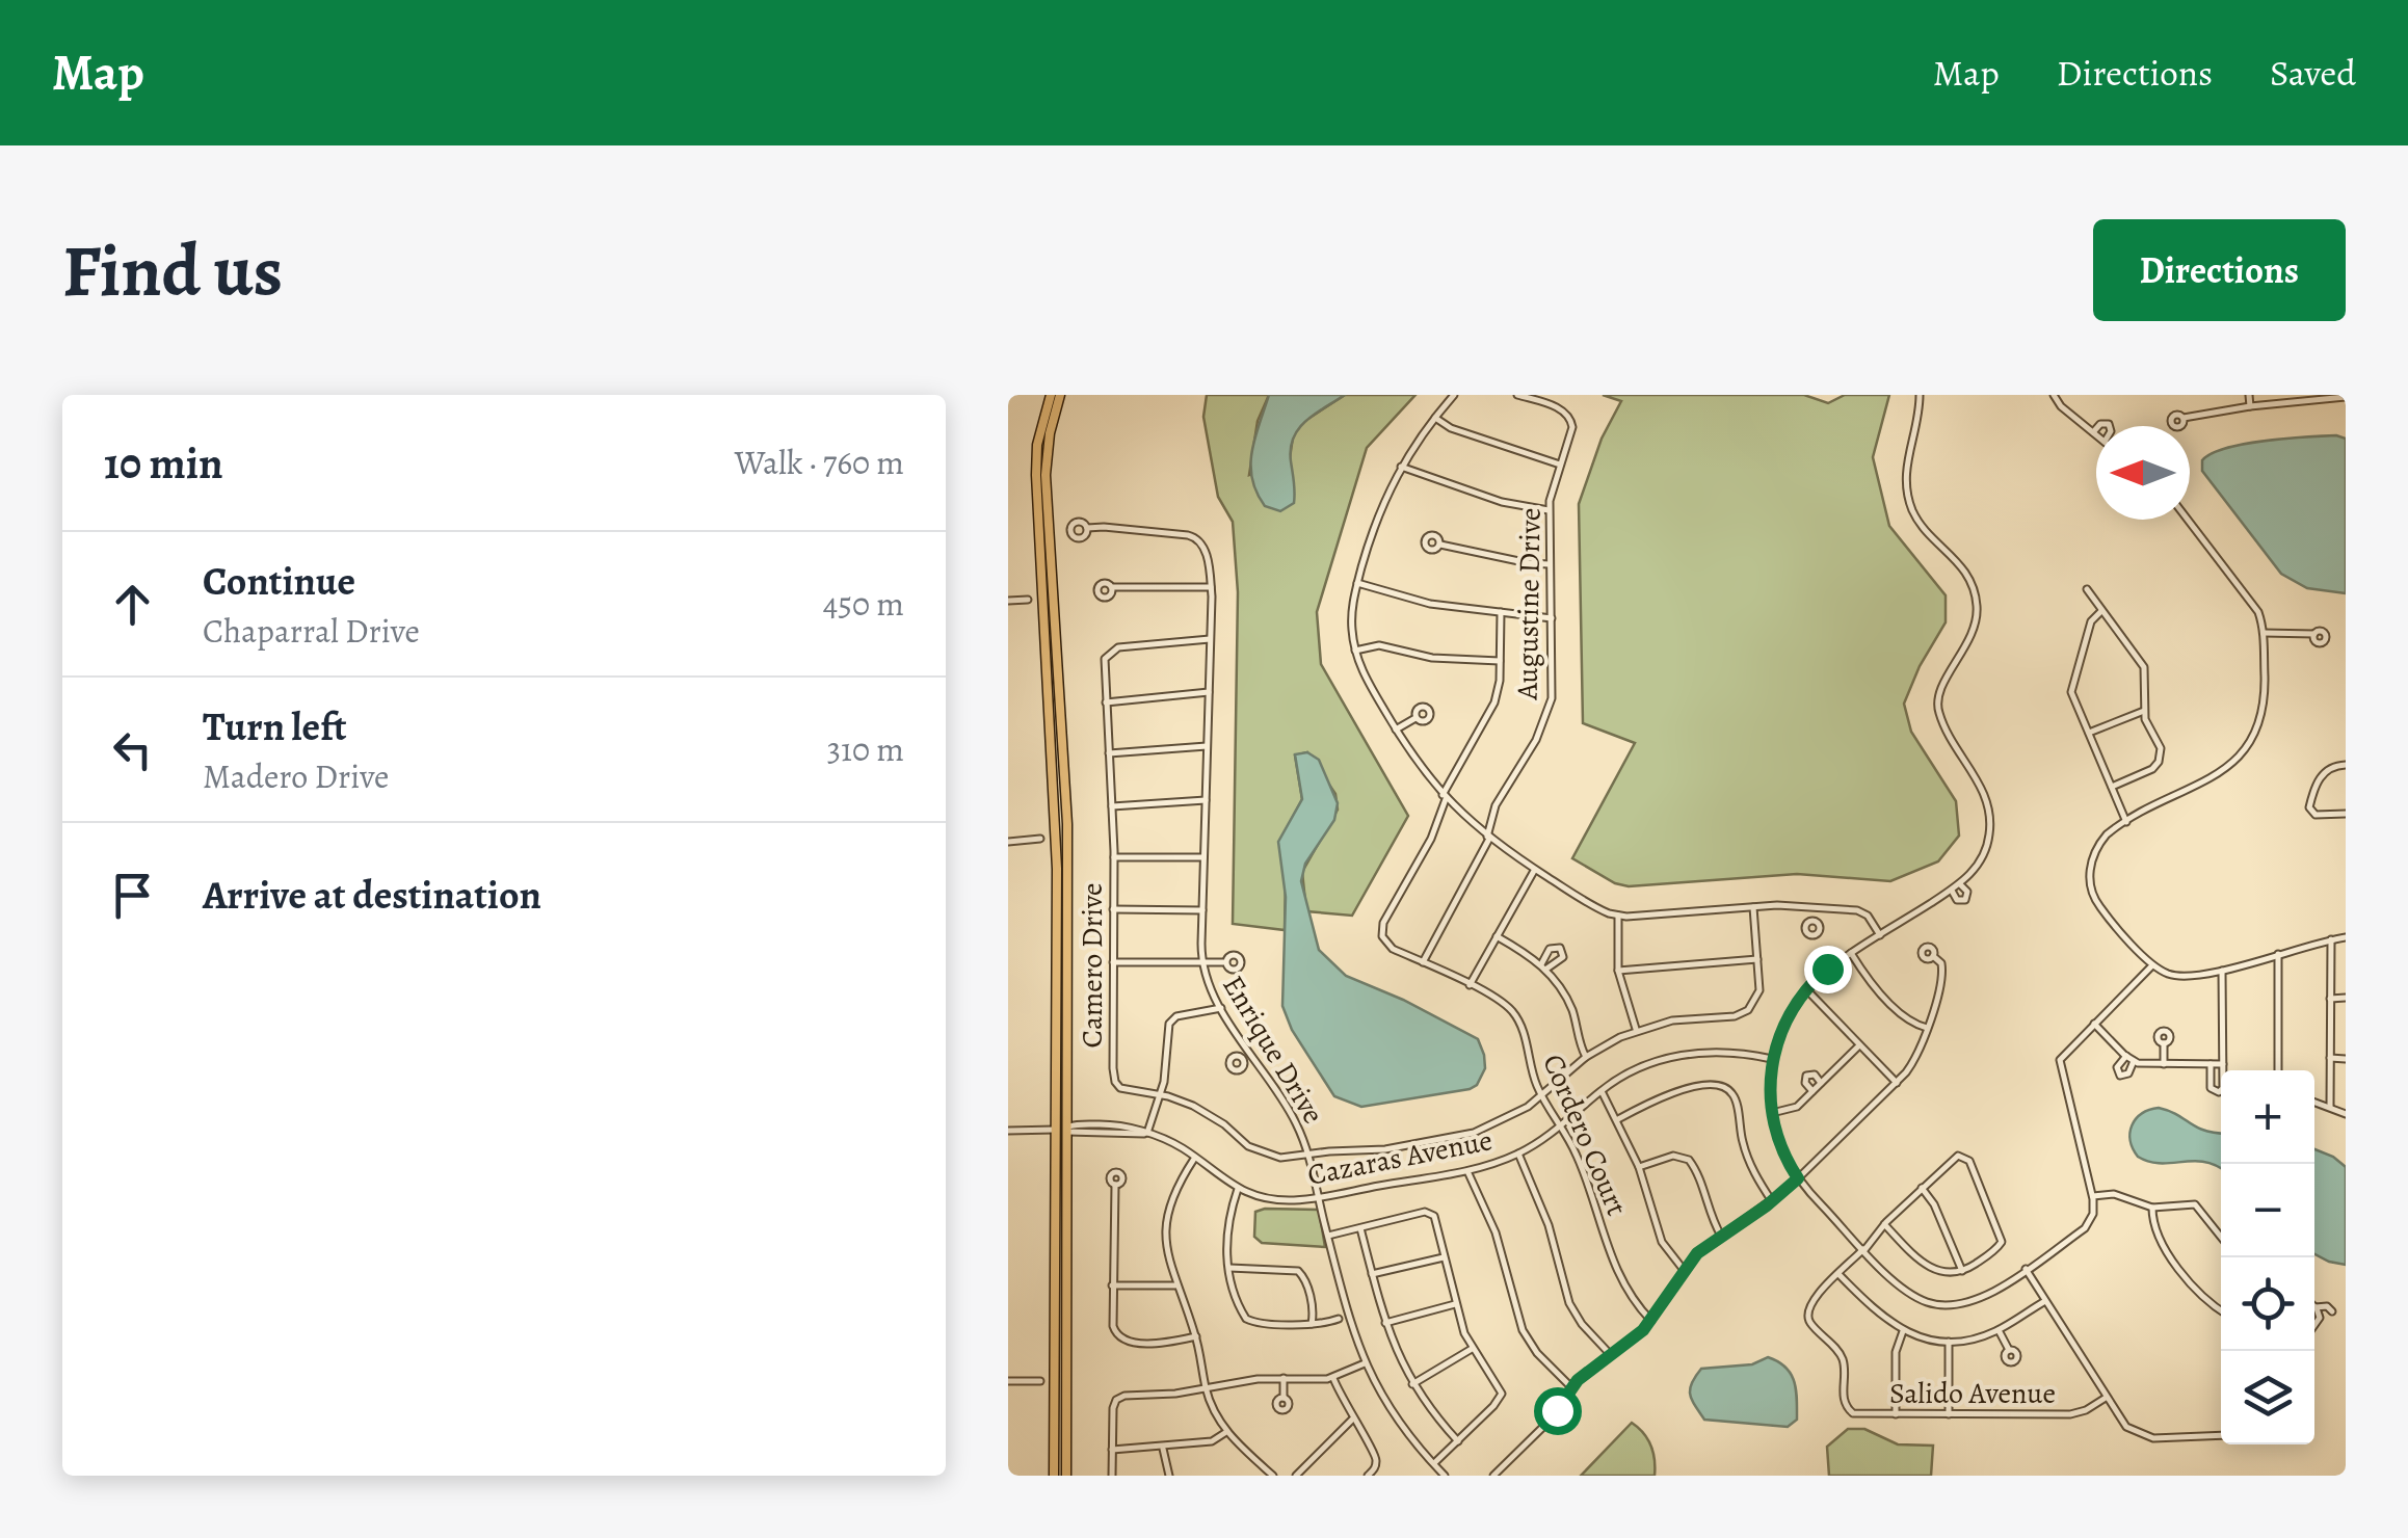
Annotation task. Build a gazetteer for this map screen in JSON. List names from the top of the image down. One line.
{"streets":{"street":["Augustine Drive","Camero Drive","Enrique Drive","Cordero Court","Cazaras Avenue","Salido Avenue"]},"crossings":[["Augustine Drive","Cordero Court"],["Camero Drive","Enrique Drive"],["Camero Drive","Cordero Court"],["Enrique Drive","Cazaras Avenue"],["Cordero Court","Cazaras Avenue"]],"north":"left","page":{"header":"Map","nav":["Map","Directions","Saved"],"buttons":"Directions","title":"Find us","heading":["10 min","Walk · 760 m"],"list":[["Continue","Chaparral Drive","450 m"],["Turn left","Madero Drive","310 m"],"Arrive at destination"],"map_buttons":["+","−"]}}
